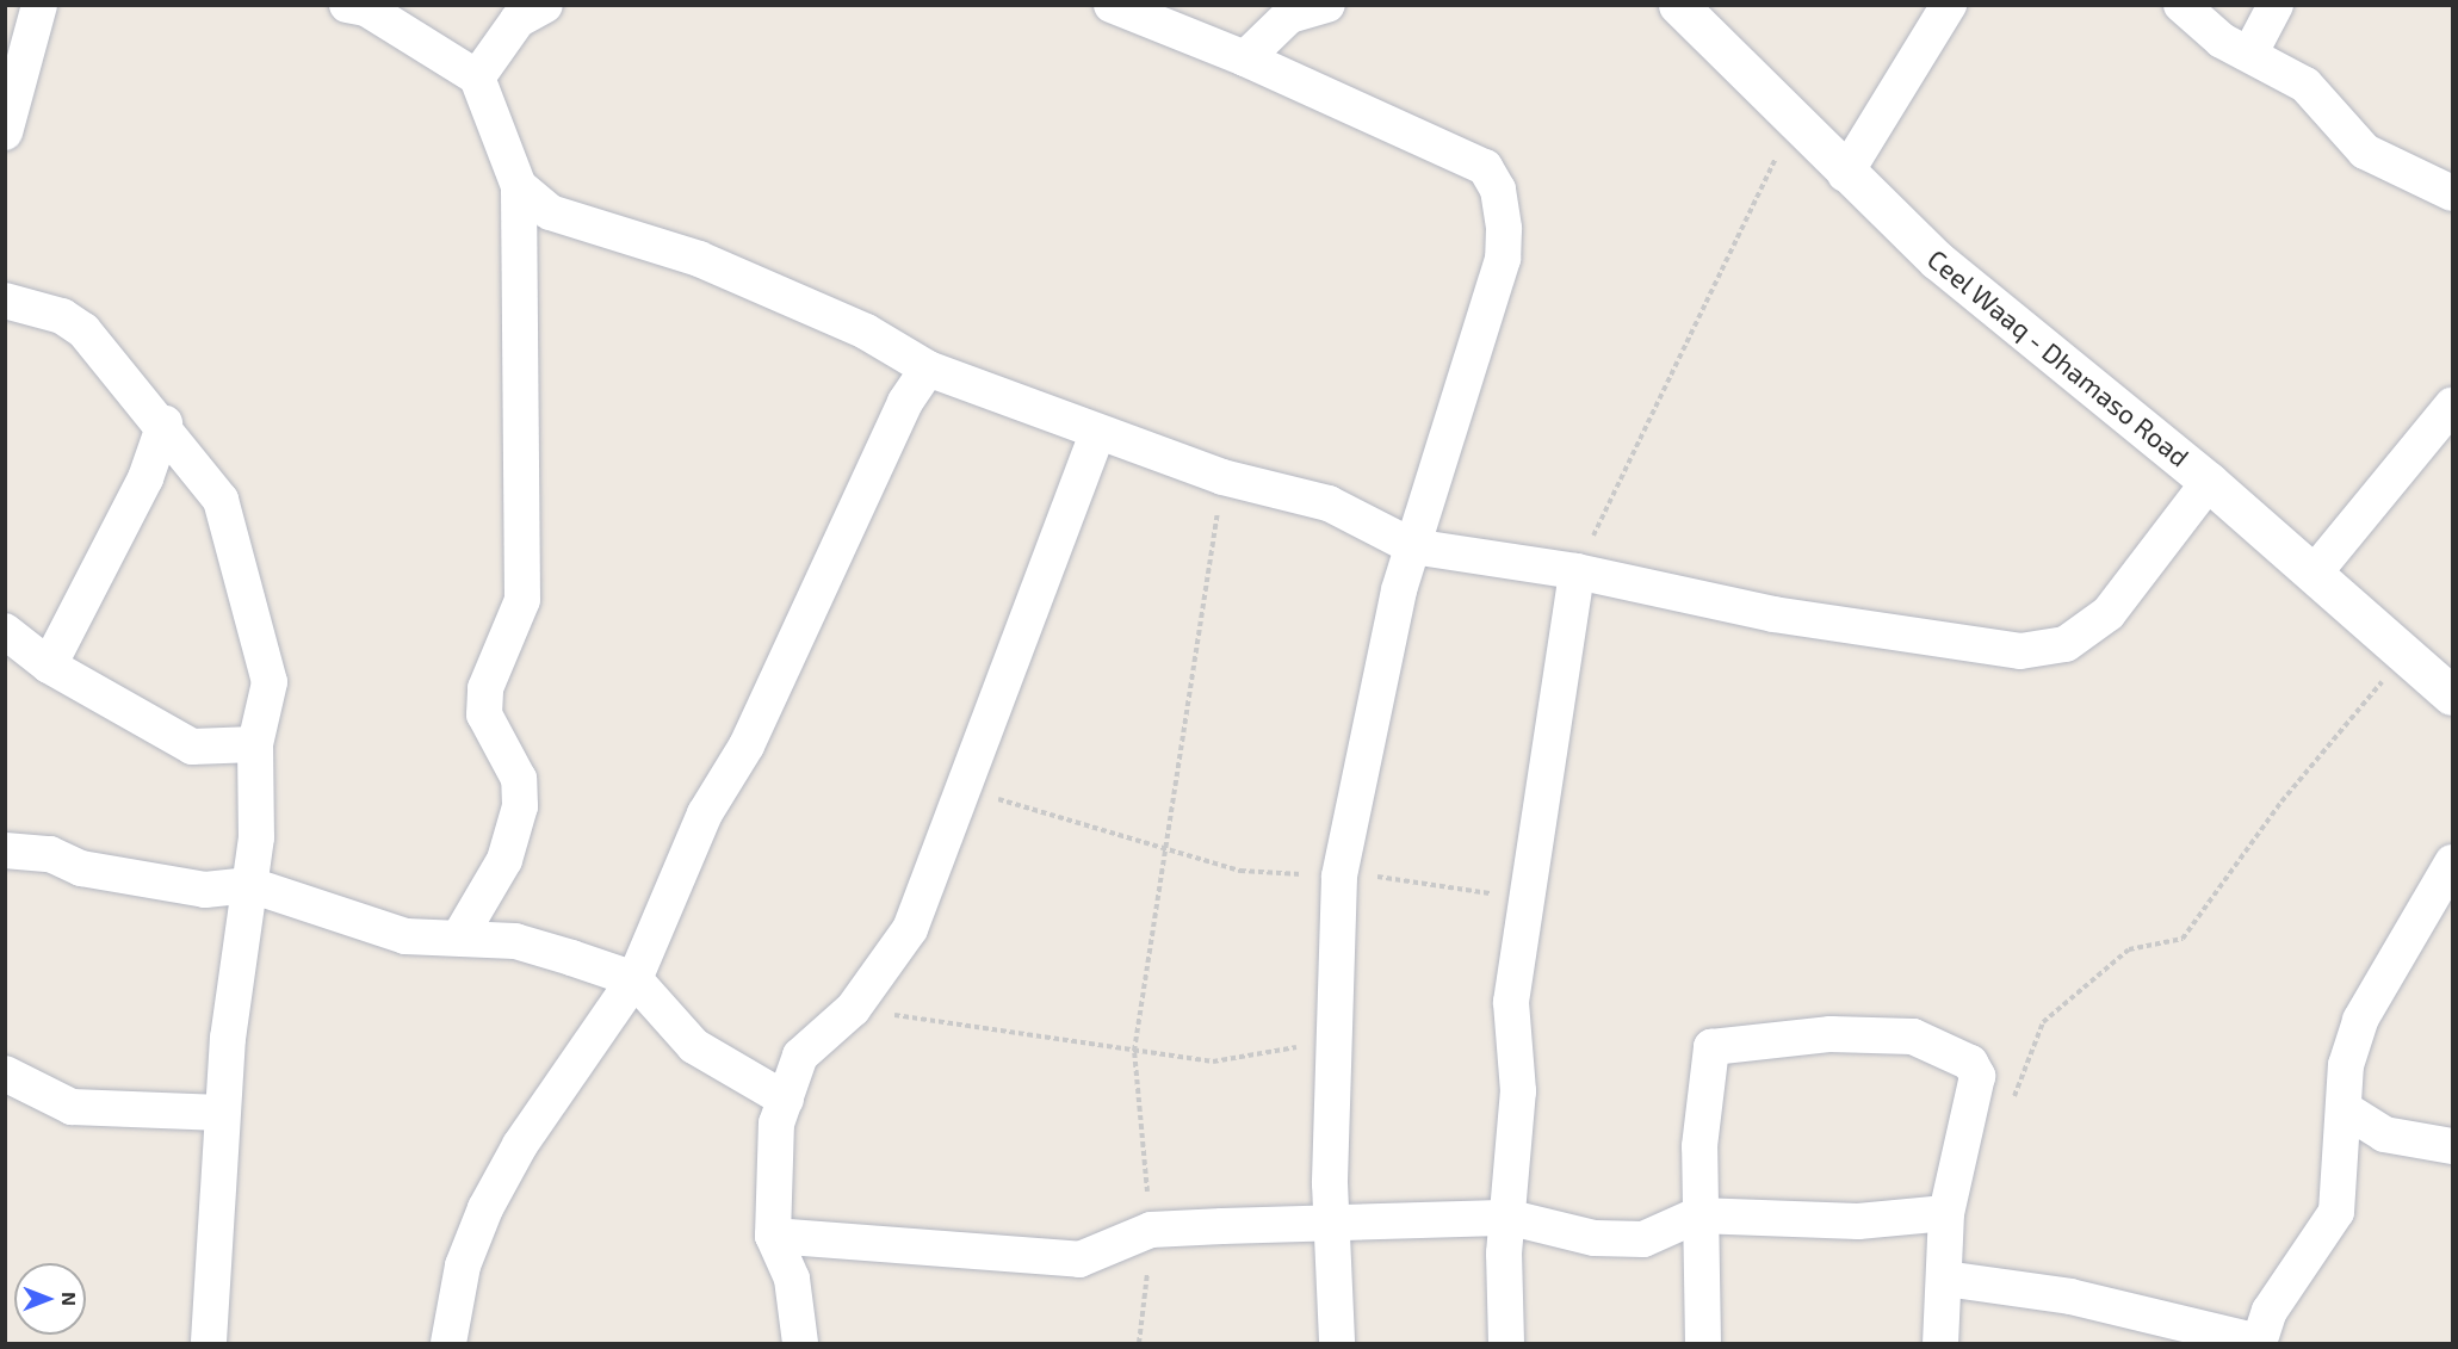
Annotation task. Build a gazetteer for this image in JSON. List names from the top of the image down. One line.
{"streets":{"main road":["Ceel Waaq - Dhamaso Road"]},"north":"right"}
